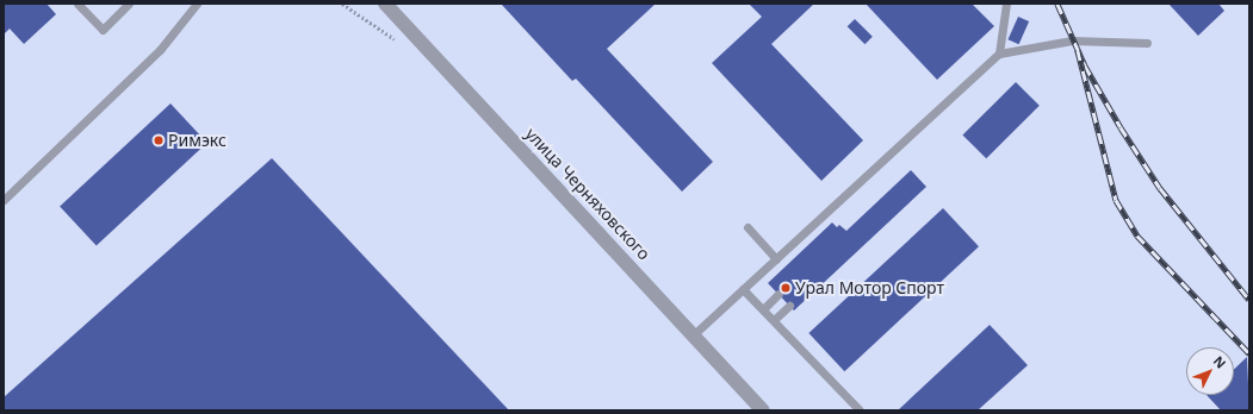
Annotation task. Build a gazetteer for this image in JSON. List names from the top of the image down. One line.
{"streets":{"street":["улица Черняховского"]},"places":["Римэкс","Урал Мотор Спорт"],"north":"top right"}
